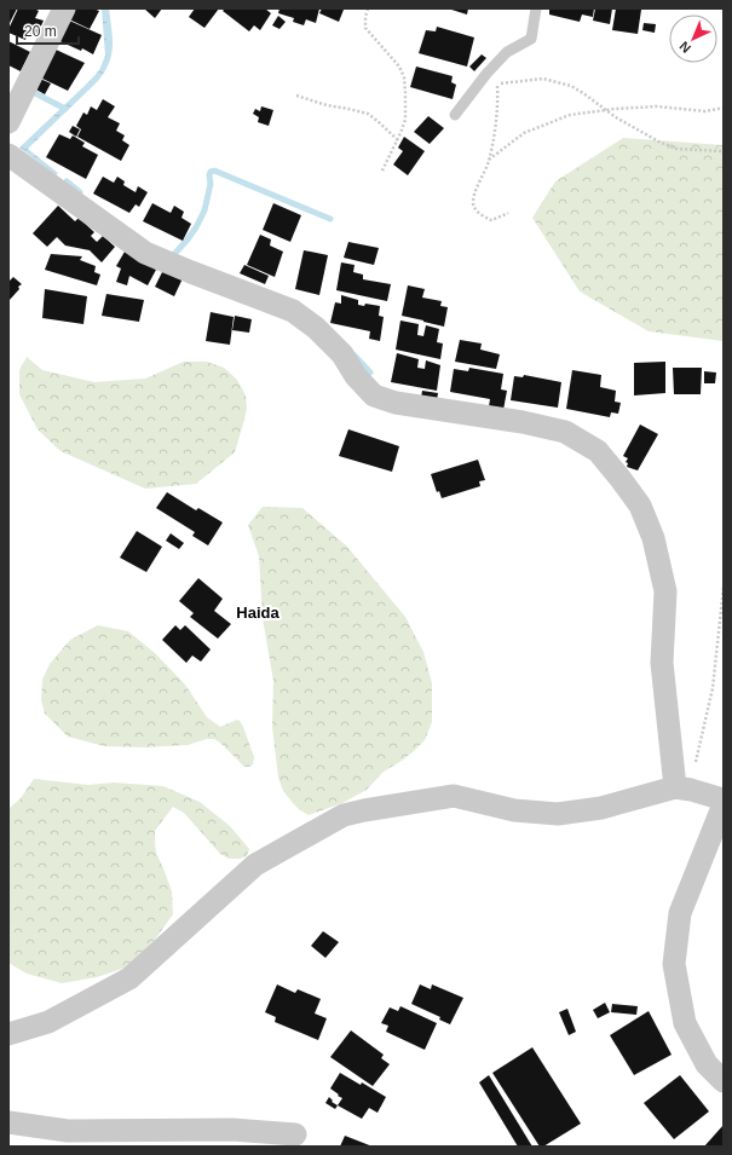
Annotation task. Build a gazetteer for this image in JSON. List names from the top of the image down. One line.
{"districts":["Haida"],"scale_bar":"20 m","north":"bottom left"}
